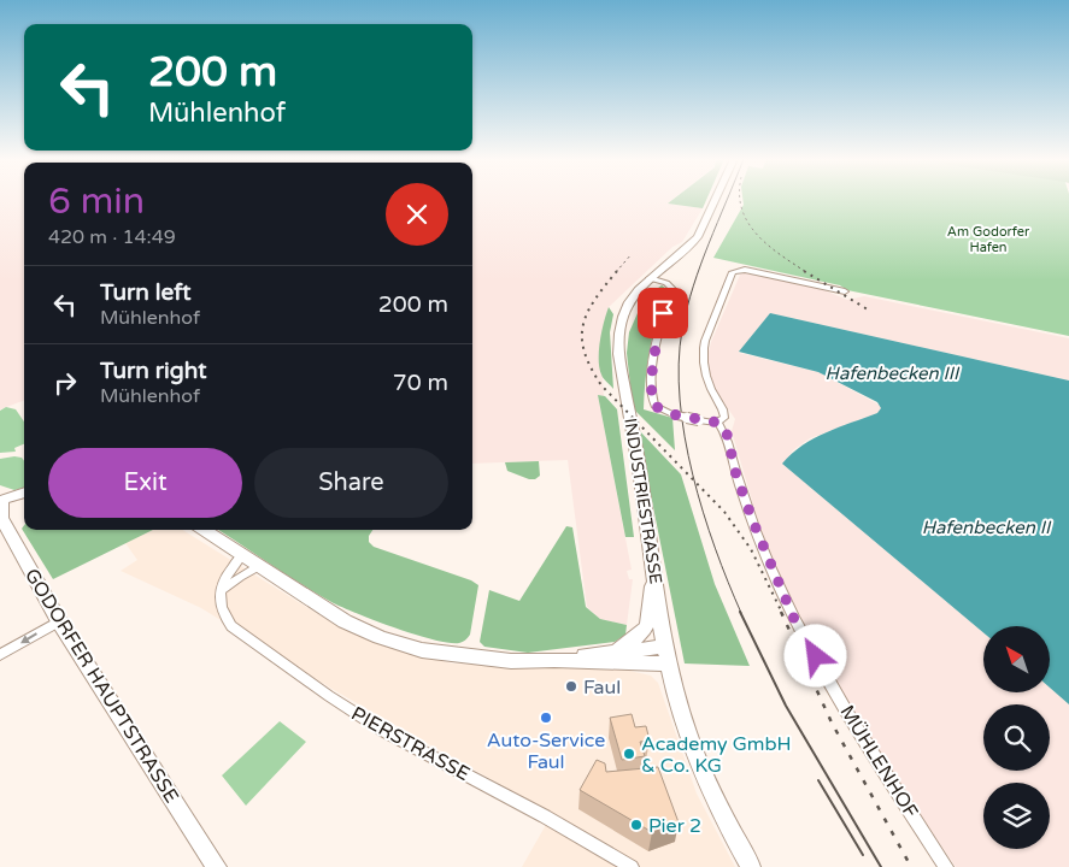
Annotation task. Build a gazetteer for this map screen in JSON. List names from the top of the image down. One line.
{"streets":{"main road":["INDUSTRIESTRASSE","GODORFER HAUPTSTRASSE"],"street":["PIERSTRASSE","MÜHLENHOF"]},"water":["Hafenbecken III","Hafenbecken II"],"parks":["Am Godorfer Hafen"],"places":["Faul","Auto-Service Faul","Academy GmbH & Co. KG","Pier 2"],"north":"top left","page":{"turn":["200 m","Mühlenhof"],"heading":["6 min","420 m · 14:49"],"list":[{"name":"Turn left","note":"Mühlenhof","value":"200 m"},{"name":"Turn right","note":"Mühlenhof","value":"70 m"}],"buttons":["Exit","Share"]}}
